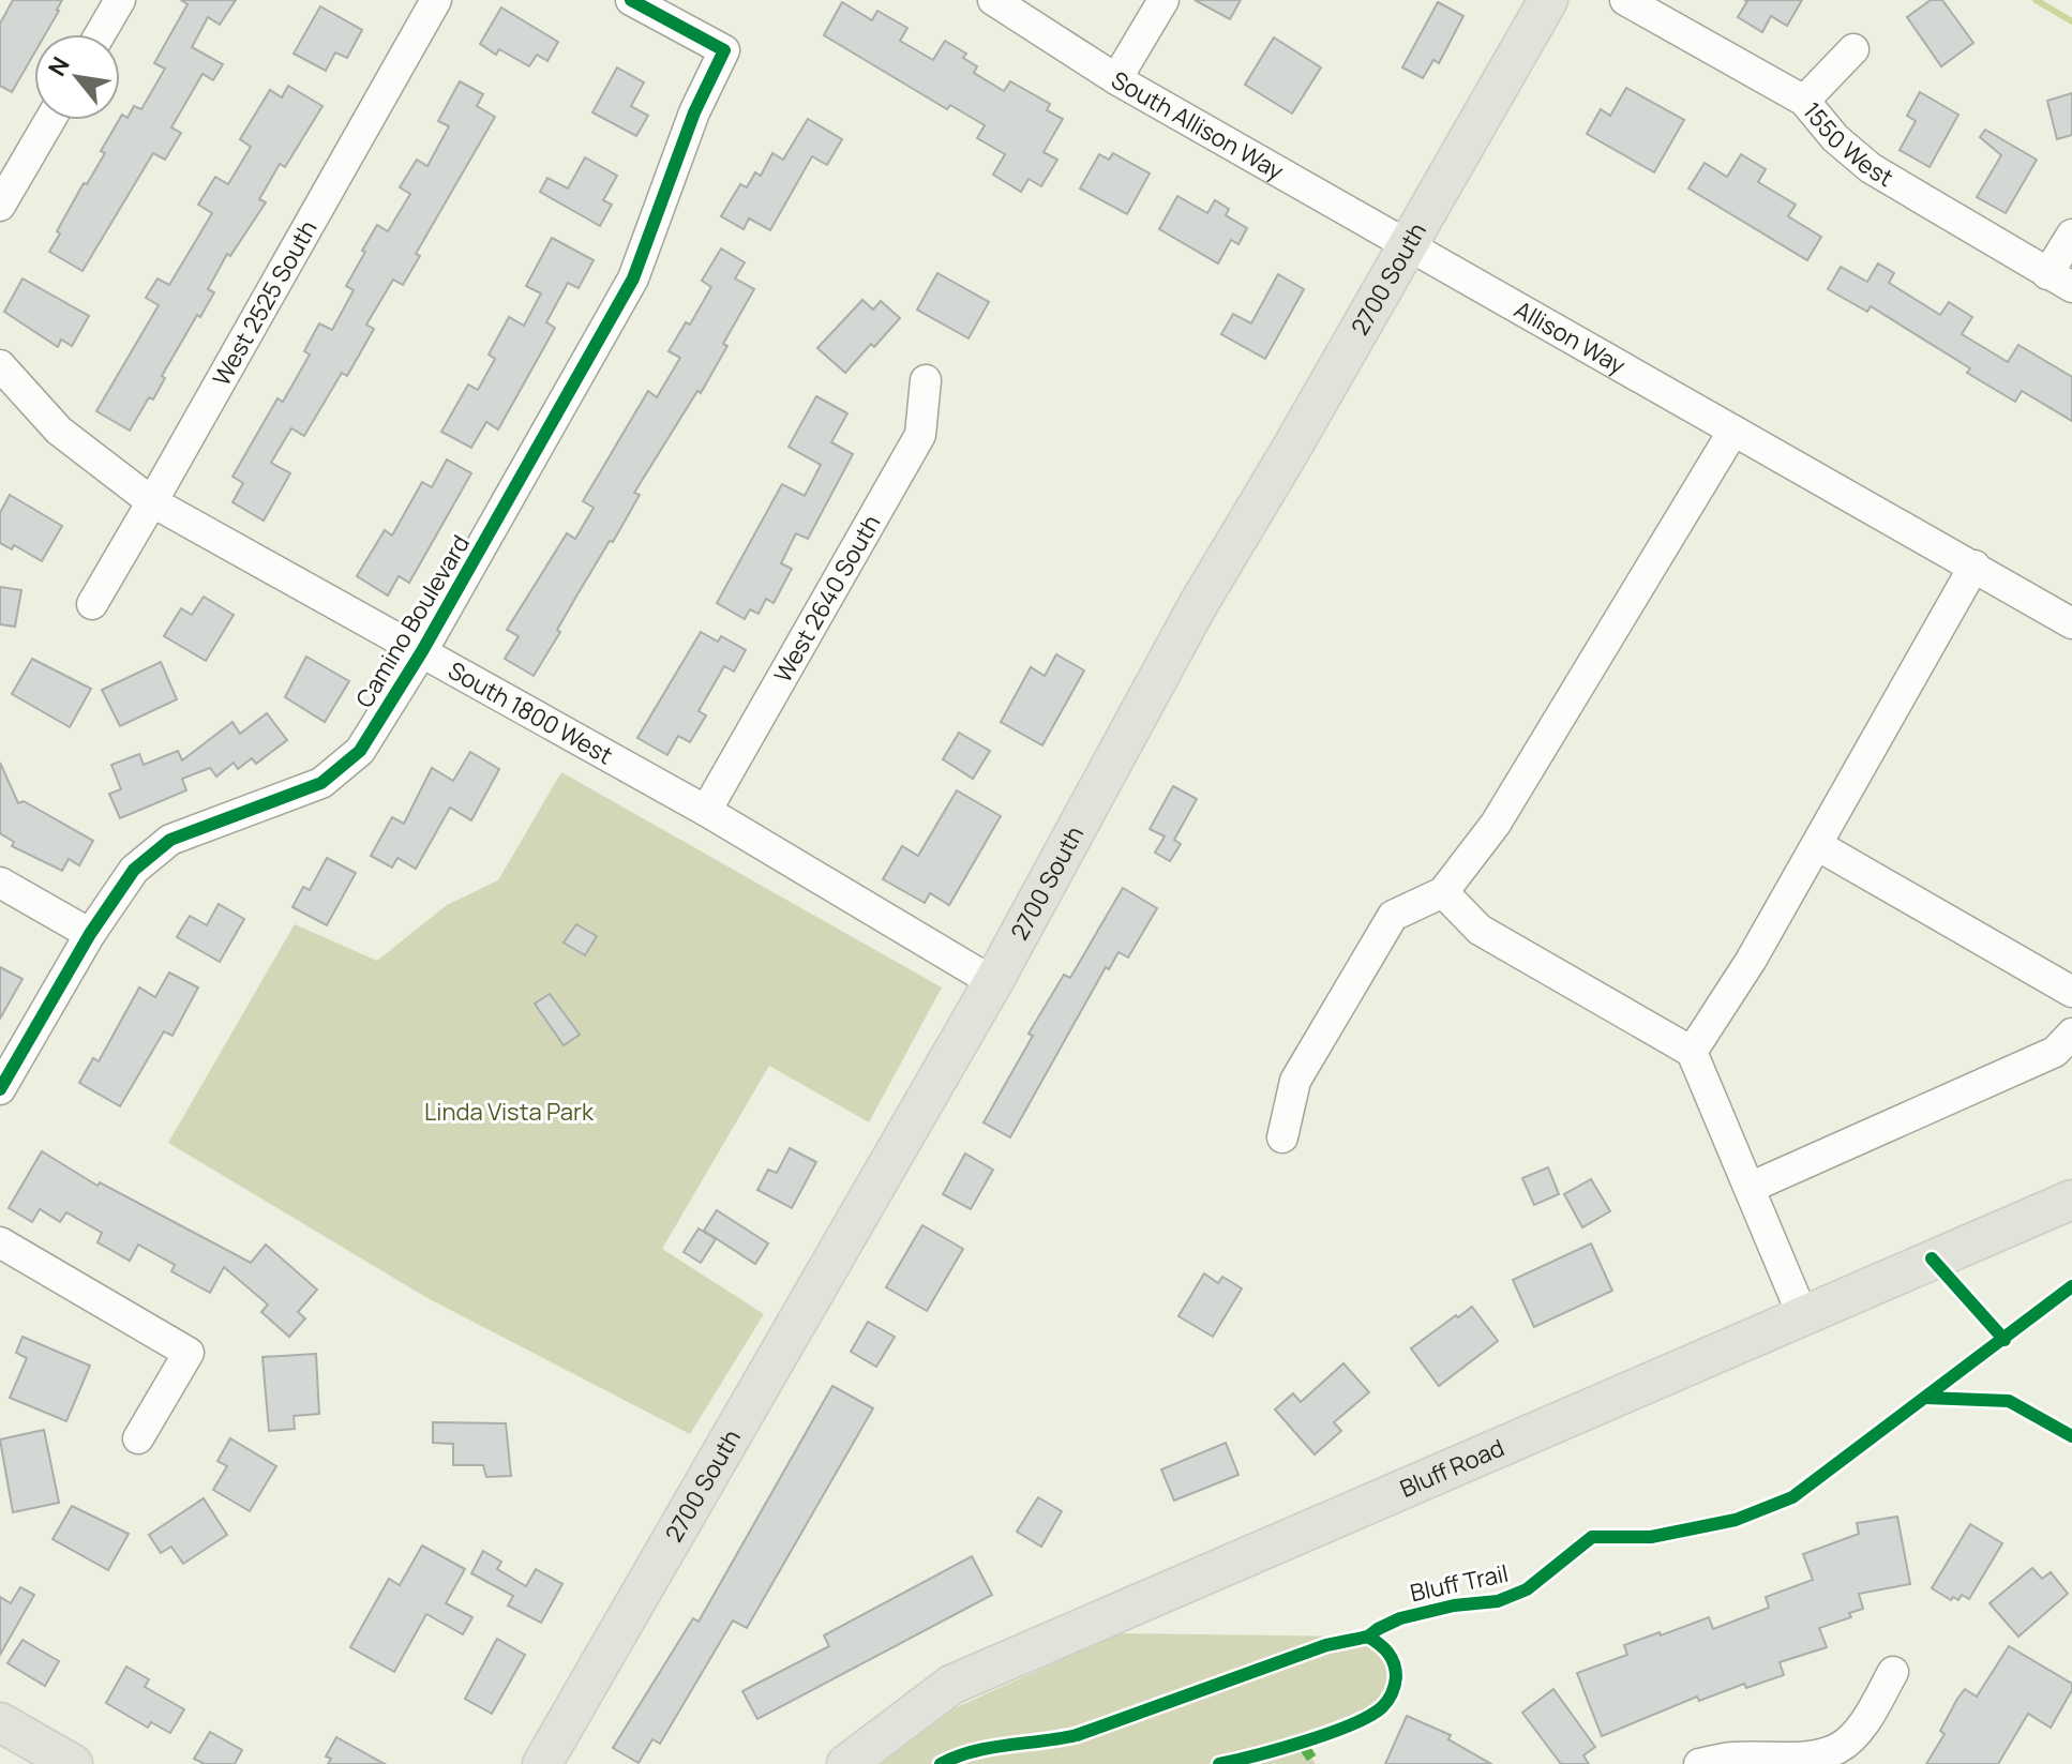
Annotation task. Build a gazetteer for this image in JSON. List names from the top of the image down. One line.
{"streets":{"main road":["2700 South","Bluff Road"],"street":["South Allison Way","1550 West","West 2525 South","Allison Way","West 2640 South","Camino Boulevard","South 1800 West"],"cycle path":["Bluff Trail"]},"crossings":[["South Allison Way","2700 South"],["South Allison Way","Allison Way"],["2700 South","Allison Way"],["2700 South","South 1800 West"],["West 2525 South","South 1800 West"],["West 2640 South","South 1800 West"],["Camino Boulevard","South 1800 West"]],"parks":["Linda Vista Park"],"north":"top left"}
